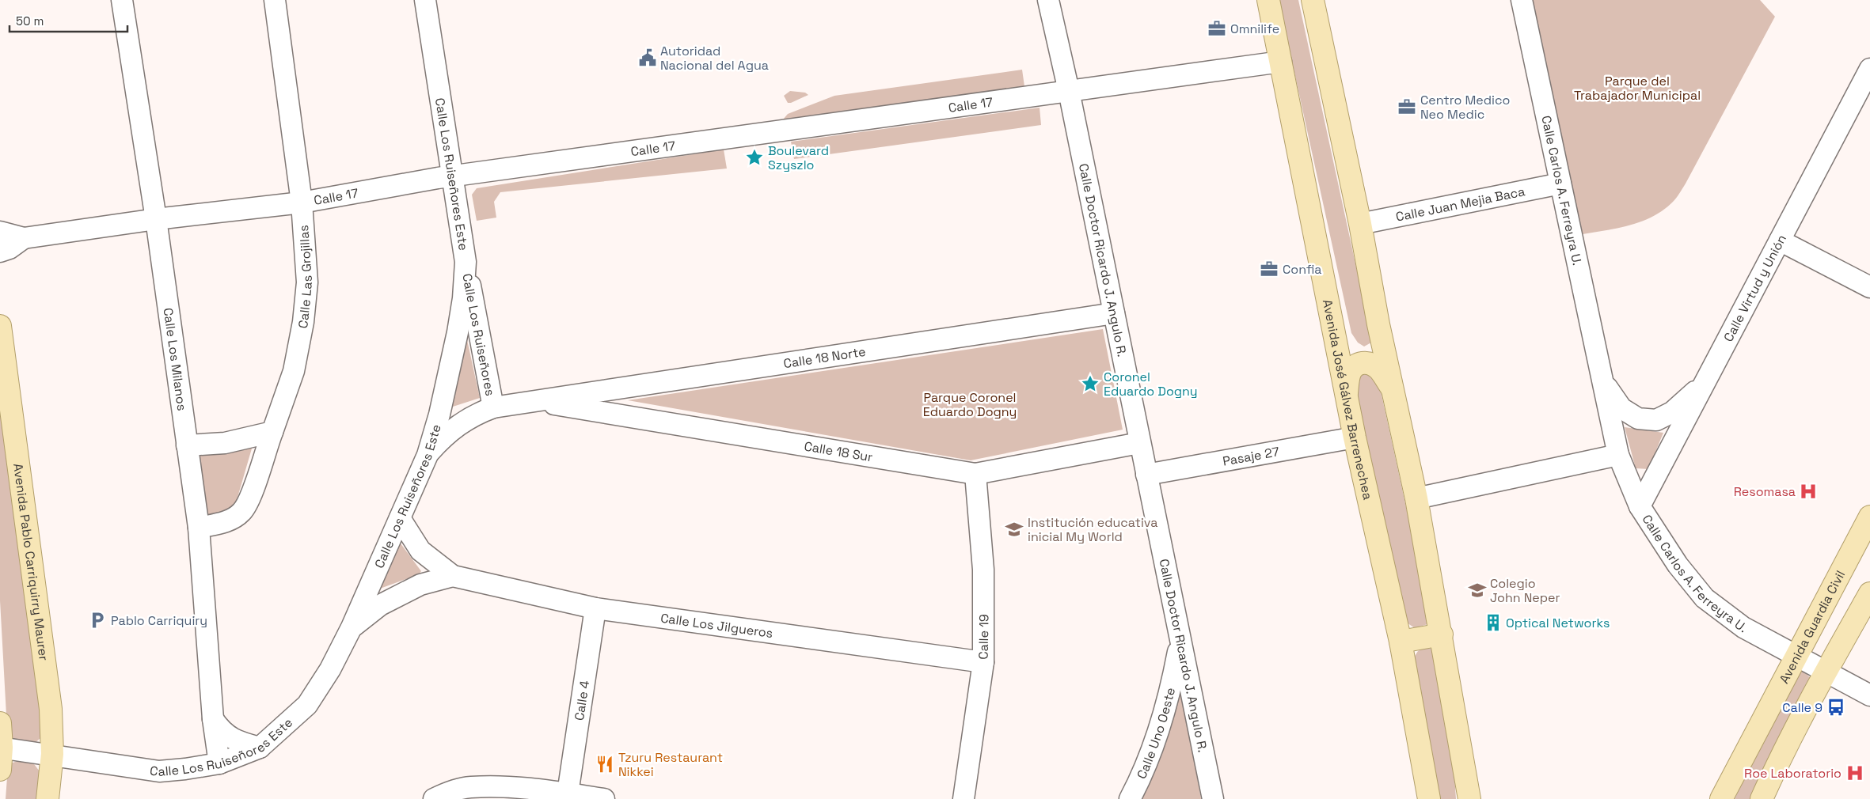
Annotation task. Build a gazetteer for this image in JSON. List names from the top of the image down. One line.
{"streets":{"main road":["Avenida José Gálvez Barrenechea","Avenida Pablo Carriquirry Maurer","Avenida Guardia Civil"],"street":["Calle 17","Calle Los Ruiseñores Este","Calle Carlos A. Ferreyra U.","Calle Juan Mejia Baca","Calle Doctor Ricardo J. Angulo R.","Calle Las Grojillas","Calle Virtud y Unión","Calle Los Ruiseñores","Calle 18 Norte","Calle Los Milanos","Calle 18 Sur","Pasaje 27","Calle Los Jilgueros","Calle 19","Calle 4","Calle Uno Oeste"]},"crossings":[["Calle 17","Calle Los Ruiseñores Este"],["Calle 17","Calle Doctor Ricardo J. Angulo R."],["Calle 17","Calle Las Grojillas"],["Calle 17","Calle Los Milanos"],["Calle 17","Avenida José Gálvez Barrenechea"],["Calle Los Ruiseñores Este","Calle Los Ruiseñores"],["Calle Los Ruiseñores Este","Calle 18 Norte"],["Calle Los Ruiseñores Este","Calle Los Milanos"],["Calle Los Ruiseñores Este","Avenida Pablo Carriquirry Maurer"],["Calle Los Ruiseñores Este","Calle Los Jilgueros"],["Calle Carlos A. Ferreyra U.","Calle Juan Mejia Baca"],["Calle Carlos A. Ferreyra U.","Calle Virtud y Unión"],["Calle Carlos A. Ferreyra U.","Avenida Guardia Civil"],["Calle Doctor Ricardo J. Angulo R.","Calle 18 Norte"],["Calle Doctor Ricardo J. Angulo R.","Calle 18 Sur"],["Calle Doctor Ricardo J. Angulo R.","Pasaje 27"],["Calle Doctor Ricardo J. Angulo R.","Calle Uno Oeste"],["Calle Las Grojillas","Calle Los Milanos"],["Calle Los Ruiseñores","Calle 18 Norte"],["Calle 18 Norte","Calle 18 Sur"],["Avenida José Gálvez Barrenechea","Pasaje 27"],["Calle 18 Sur","Calle 19"],["Calle Los Jilgueros","Calle 19"],["Calle Los Jilgueros","Calle 4"]],"parks":["Parque del Trabajador Municipal","Parque Coronel Eduardo Dogny"],"places":{"office":["Omnilife","Centro Medico Neo Medic","Confia"],"public building":["Autoridad Nacional del Agua"],"place":["Boulevard Szyszlo","Coronel Eduardo Dogny"],"hospital":["Resomasa","Roe Laboratorio"],"school or university":["Institución educativa inicial My World","Colegio John Neper"],"parking":["Pablo Carriquiry"],"building":["Optical Networks"],"bus stop":["Calle 9"],"restaurant":["Tzuru Restaurant Nikkei"]},"scale_bar":"50 m"}
